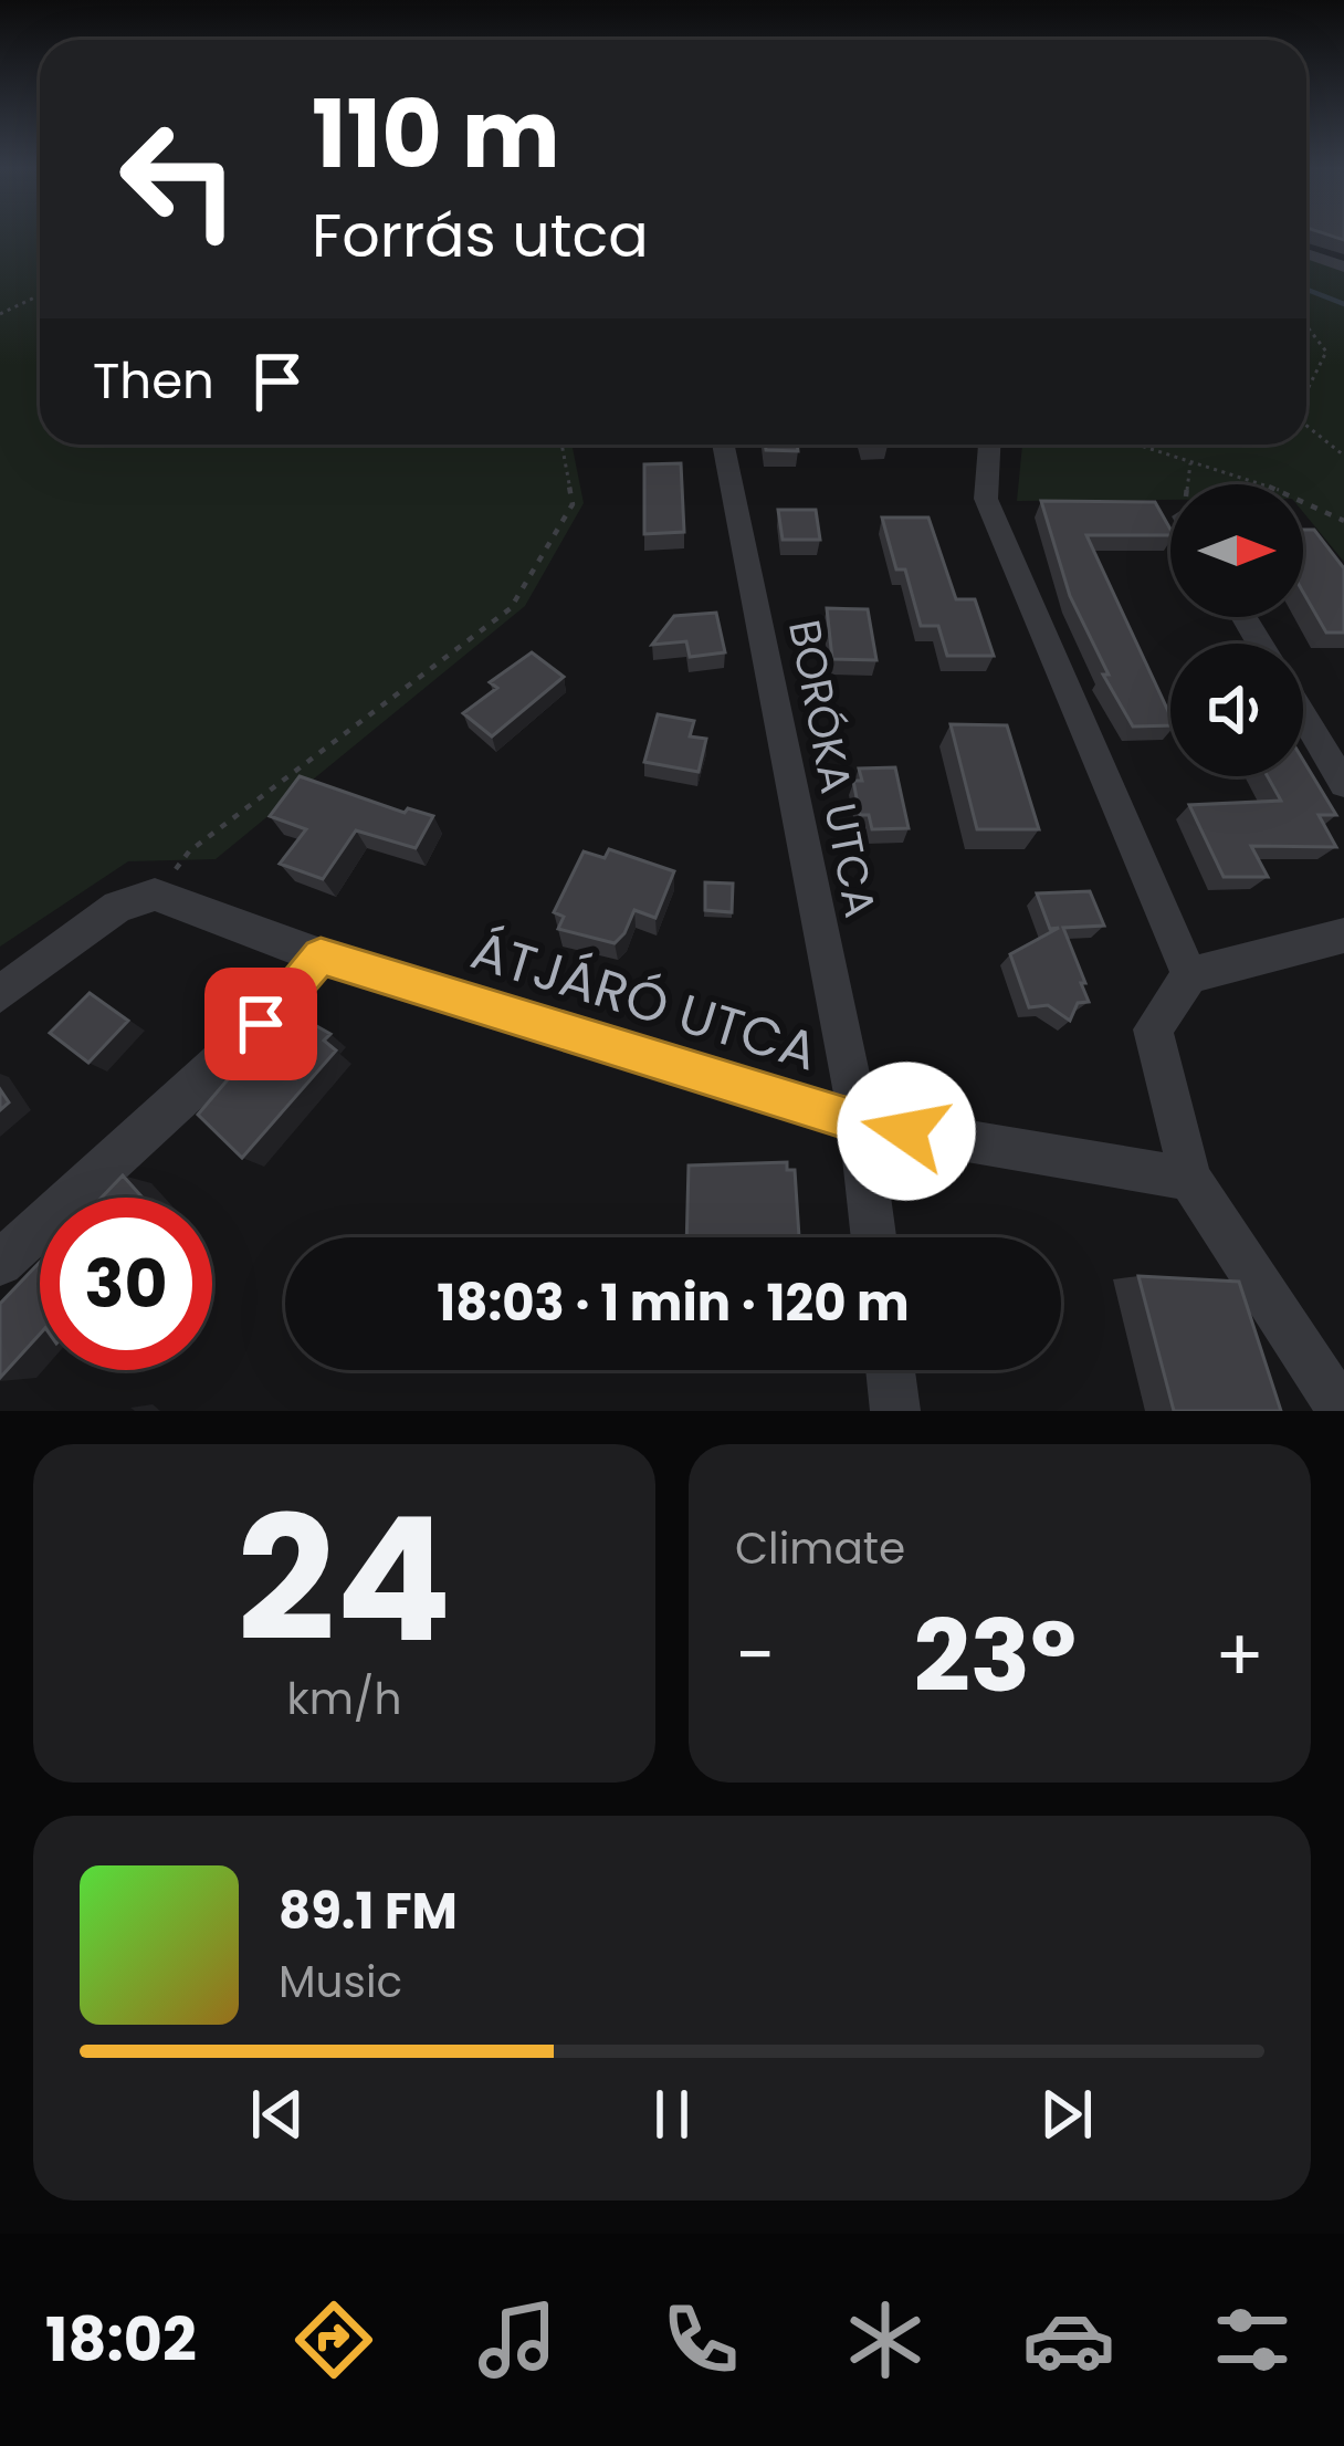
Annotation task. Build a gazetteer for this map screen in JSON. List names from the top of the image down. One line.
{"streets":{"street":["BORÓKA UTCA","ÁTJÁRÓ UTCA"]},"crossings":[["BORÓKA UTCA","ÁTJÁRÓ UTCA"]],"north":"right","page":{"turn":["110 m","Forrás utca"],"then":"Then","limit":"30","trip":"18:03 · 1 min · 120 m","tile":[["24","km/h"],"Climate"],"heat":["−","23°","+"],"song":["89.1 FM","Music"],"tabs":"18:02"}}
